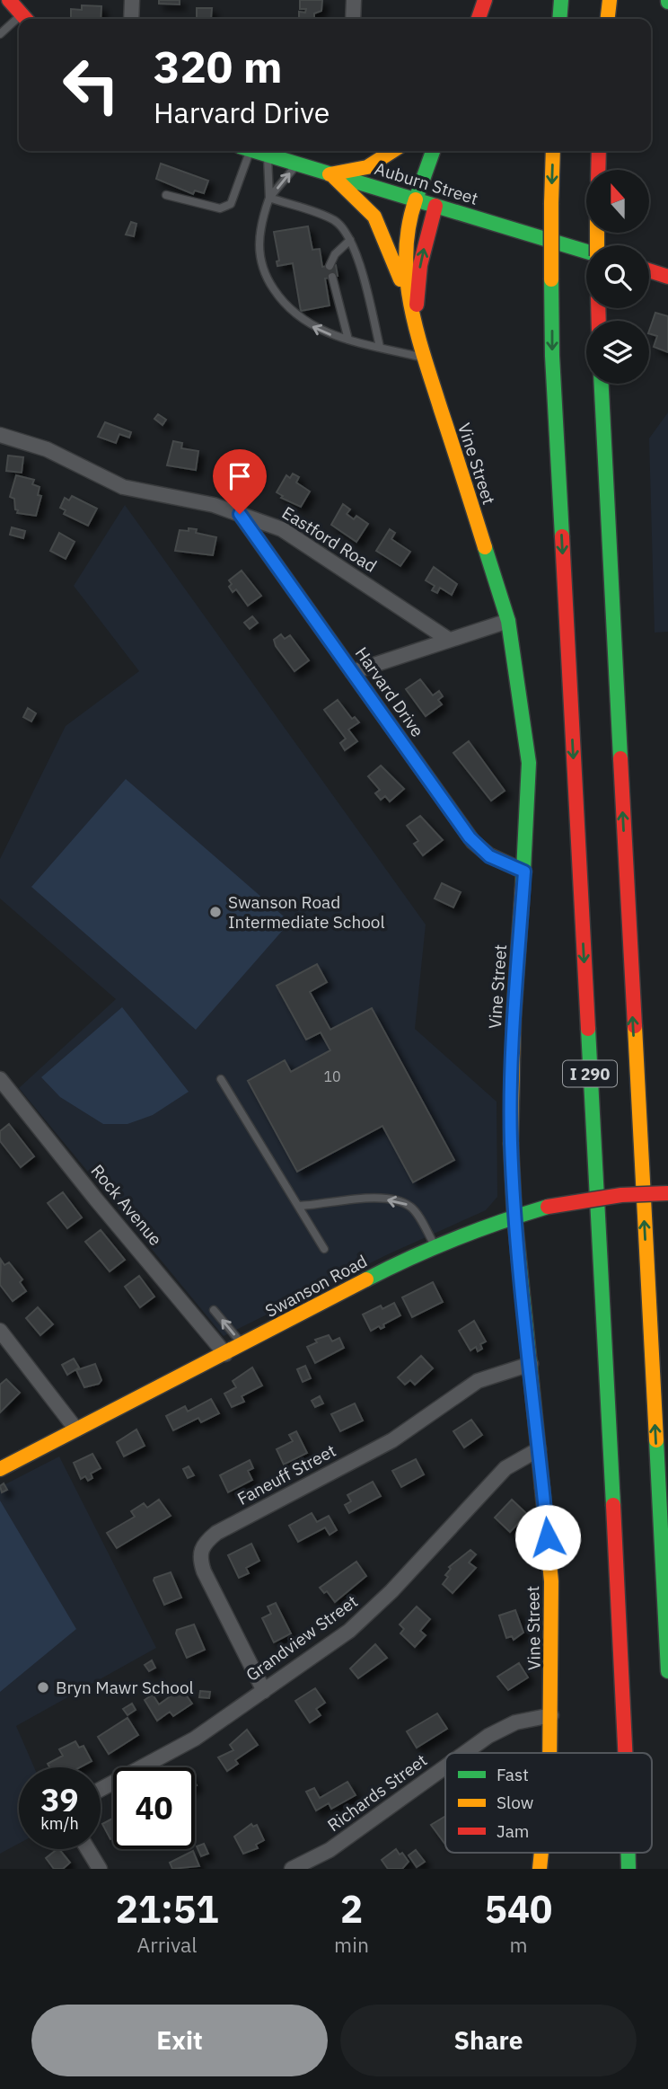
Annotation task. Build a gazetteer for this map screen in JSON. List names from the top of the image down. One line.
{"streets":{"main road":["Auburn Street","Vine Street","I 290","Swanson Road"],"street":["Eastford Road","Harvard Drive","Rock Avenue","Faneuff Street","Grandview Street","Richards Street"]},"crossings":[["Auburn Street","Vine Street"],["Vine Street","Harvard Drive"],["Vine Street","Swanson Road"],["Vine Street","Faneuff Street"],["Vine Street","Grandview Street"],["Vine Street","Richards Street"],["Eastford Road","Harvard Drive"],["Rock Avenue","Swanson Road"],["Faneuff Street","Grandview Street"]],"places":["Swanson Road Intermediate School","Bryn Mawr School"],"house_numbers":["10"],"legend":["Fast","Slow","Jam"],"north":"top","page":{"turn":["320 m","Harvard Drive"],"speed":"39 km/h","limit":"40","eta":["21:51","Arrival","2","min","540","m"],"buttons":["Exit","Share"]}}
